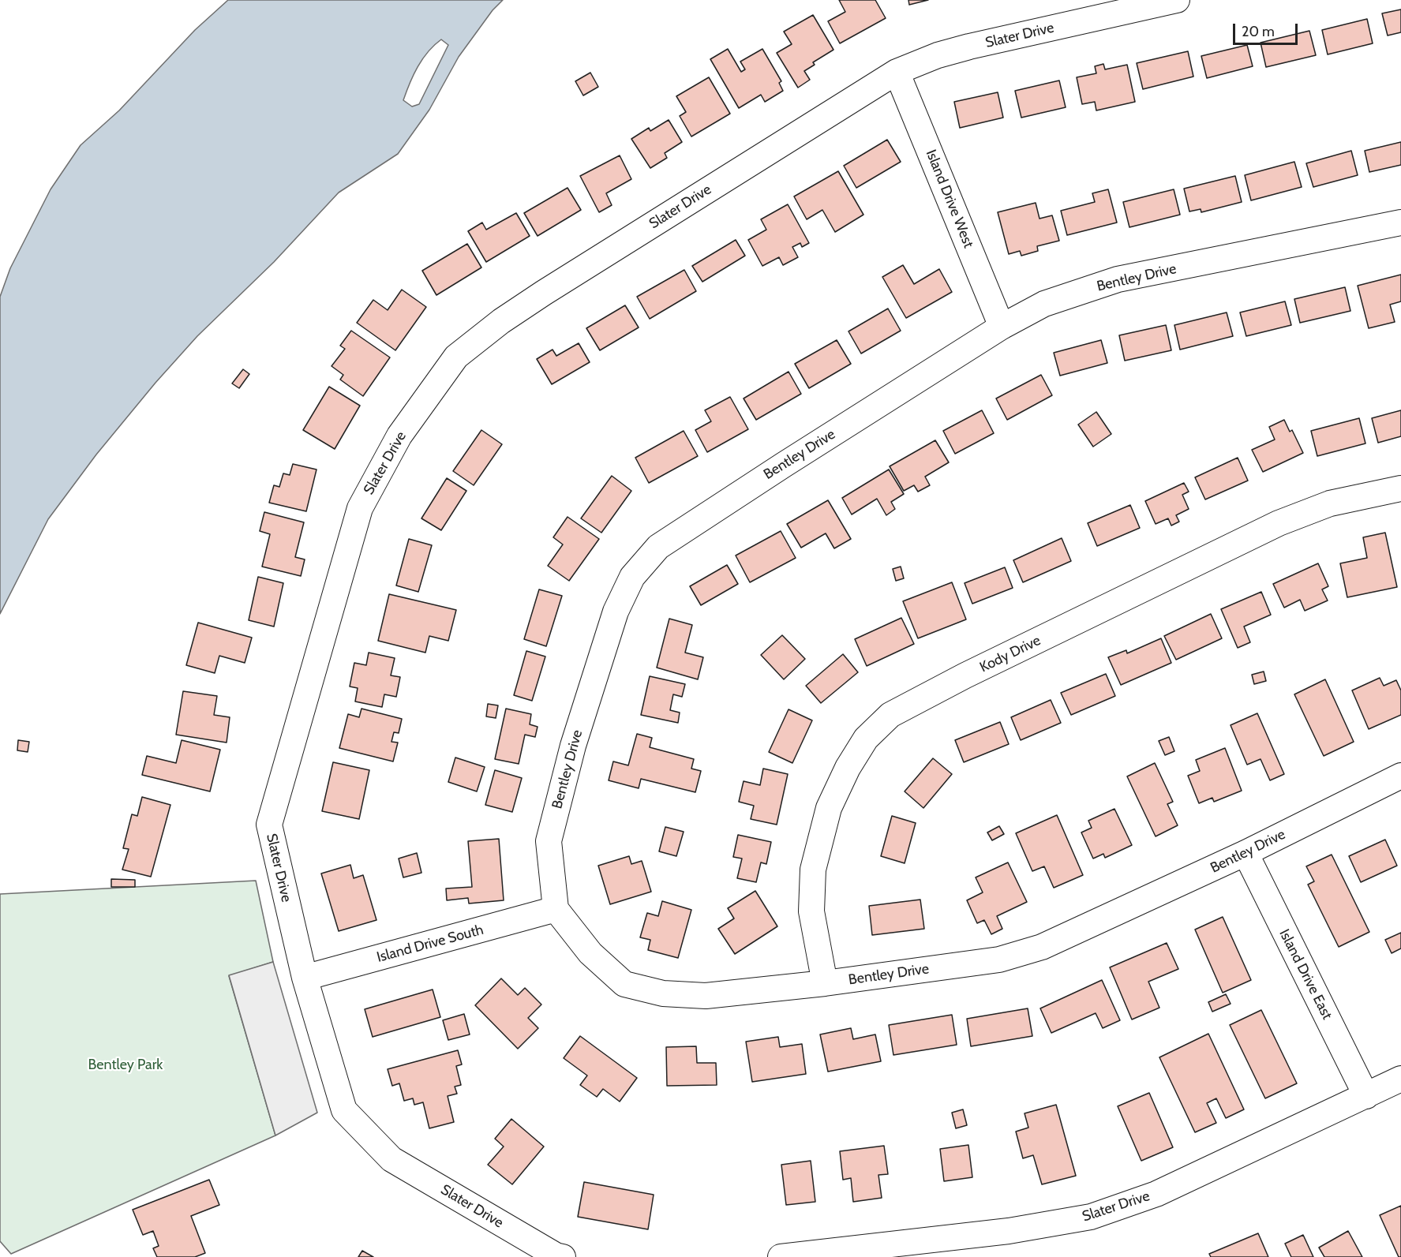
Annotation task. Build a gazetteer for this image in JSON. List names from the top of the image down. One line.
{"streets":{"street":["Slater Drive","Island Drive West","Bentley Drive","Kody Drive","Island Drive South","Island Drive East"]},"crossings":[["Slater Drive","Island Drive West"],["Slater Drive","Island Drive South"],["Slater Drive","Island Drive East"],["Island Drive West","Bentley Drive"],["Bentley Drive","Kody Drive"],["Bentley Drive","Island Drive South"],["Bentley Drive","Island Drive East"]],"parks":["Bentley Park"],"scale_bar":"20 m"}
